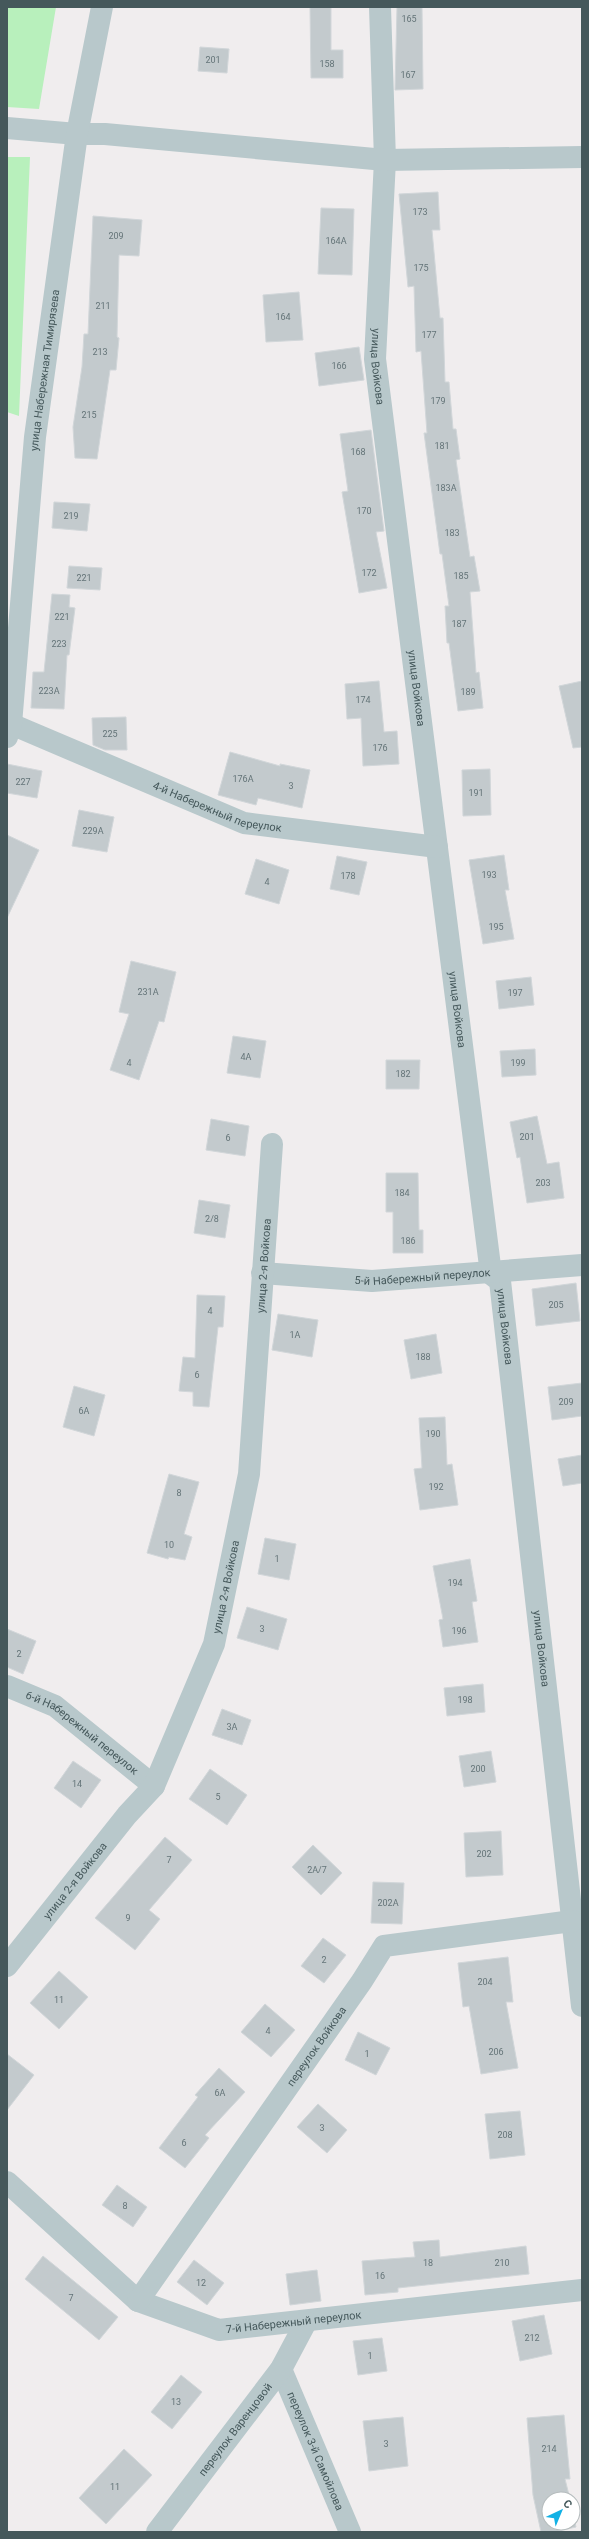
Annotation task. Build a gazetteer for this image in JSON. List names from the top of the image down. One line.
{"streets":{"street":["улица Войкова","улица Набережная Тимирязева","4-й Набережный переулок","улица 2-я Войкова","5-й Набережный переулок","6-й Набережный переулок","переулок Войкова","7-й Набережный переулок","переулок Варенцовой","переулок 3-й Самойлова"]},"crossings":[["улица Войкова","4-й Набережный переулок"],["улица Войкова","5-й Набережный переулок"],["улица Войкова","переулок Войкова"],["улица Набережная Тимирязева","4-й Набережный переулок"],["улица 2-я Войкова","5-й Набережный переулок"],["улица 2-я Войкова","6-й Набережный переулок"],["переулок Войкова","7-й Набережный переулок"],["7-й Набережный переулок","переулок Варенцовой"],["переулок Варенцовой","переулок 3-й Самойлова"]],"house_numbers":["165","201","158","167","173","209","164А","175","211","164","177","213","166","179","215","181","168","183А","170","219","183","172","185","221","221","187","223","223А","189","174","225","176","176А","227","3","191","229А","193","178","4","195","231А","197","4А","4","199","182","201","6","203","184","2/8","186","205","4","1А","188","6","209","6А","190","192","8","10","1","194","3","196","2","198","3А","200","14","5","202","7","2А/7","202А","9","2","204","11","4","206","1","6А","3","208","6","8","18","210","16","12","7","212","1","13","3","214","11"],"north":"top right"}
